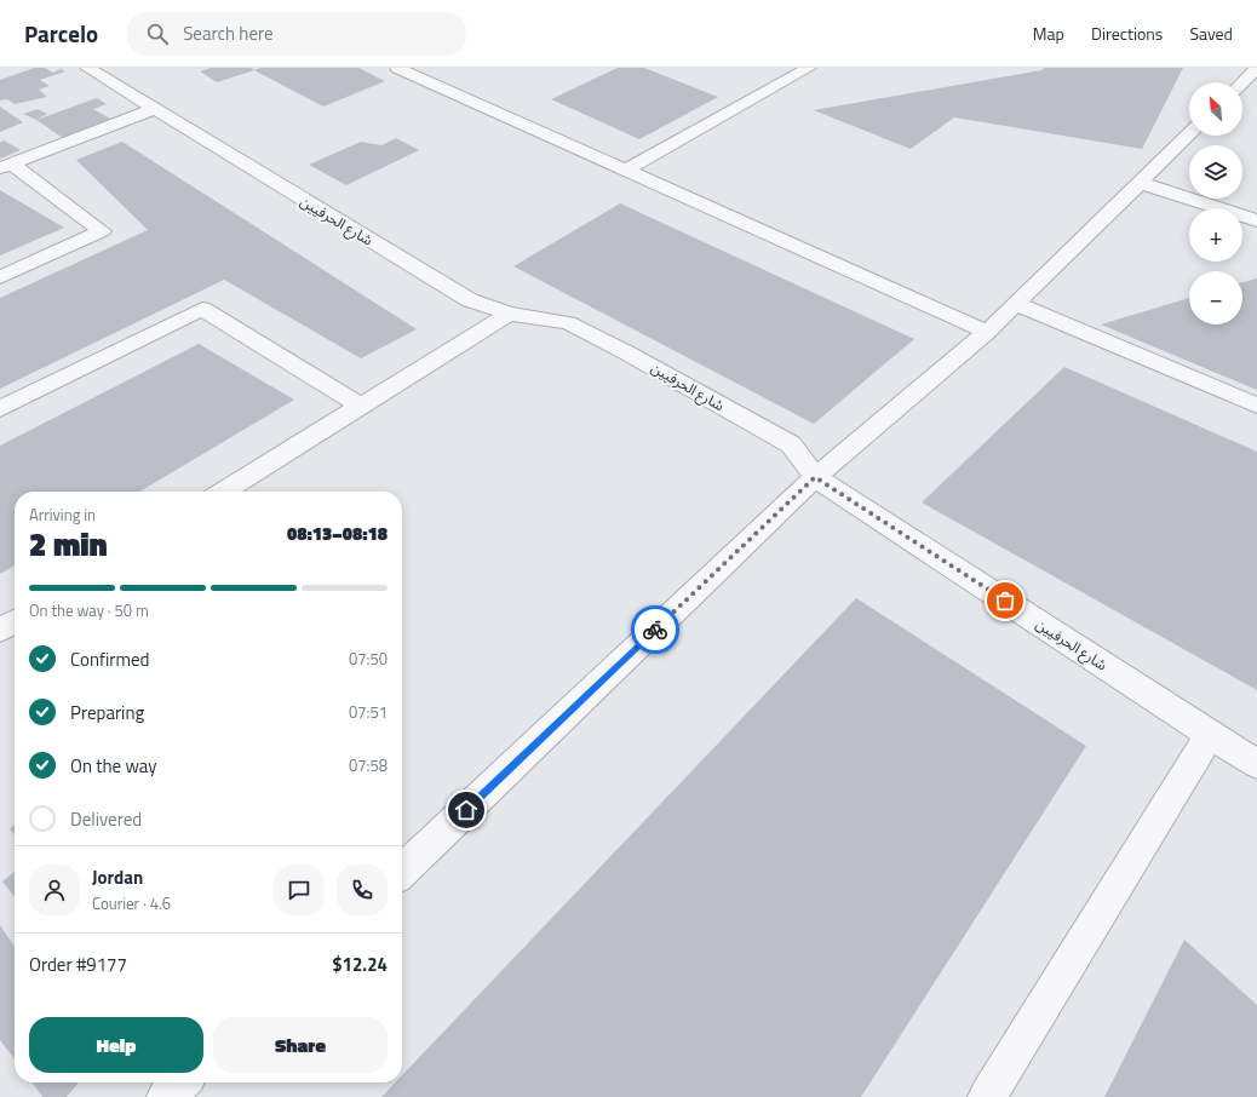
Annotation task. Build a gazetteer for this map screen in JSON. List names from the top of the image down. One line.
{"streets":{"street":["شارع الحرفيين"]},"north":"top left","page":{"header":"Parcelo","search":"Search here","nav":["Map","Directions","Saved"],"map_buttons":["+","−"],"heading":["2 min","Arriving in","08:13–08:18"],"panel":["Jordan","Courier · 4.6","Order #9177","$12.24"],"bar":"On the way · 50 m","list":[["Confirmed","07:50"],["Preparing","07:51"],["On the way","07:58"],"Delivered"],"buttons":["Help","Share"]}}
